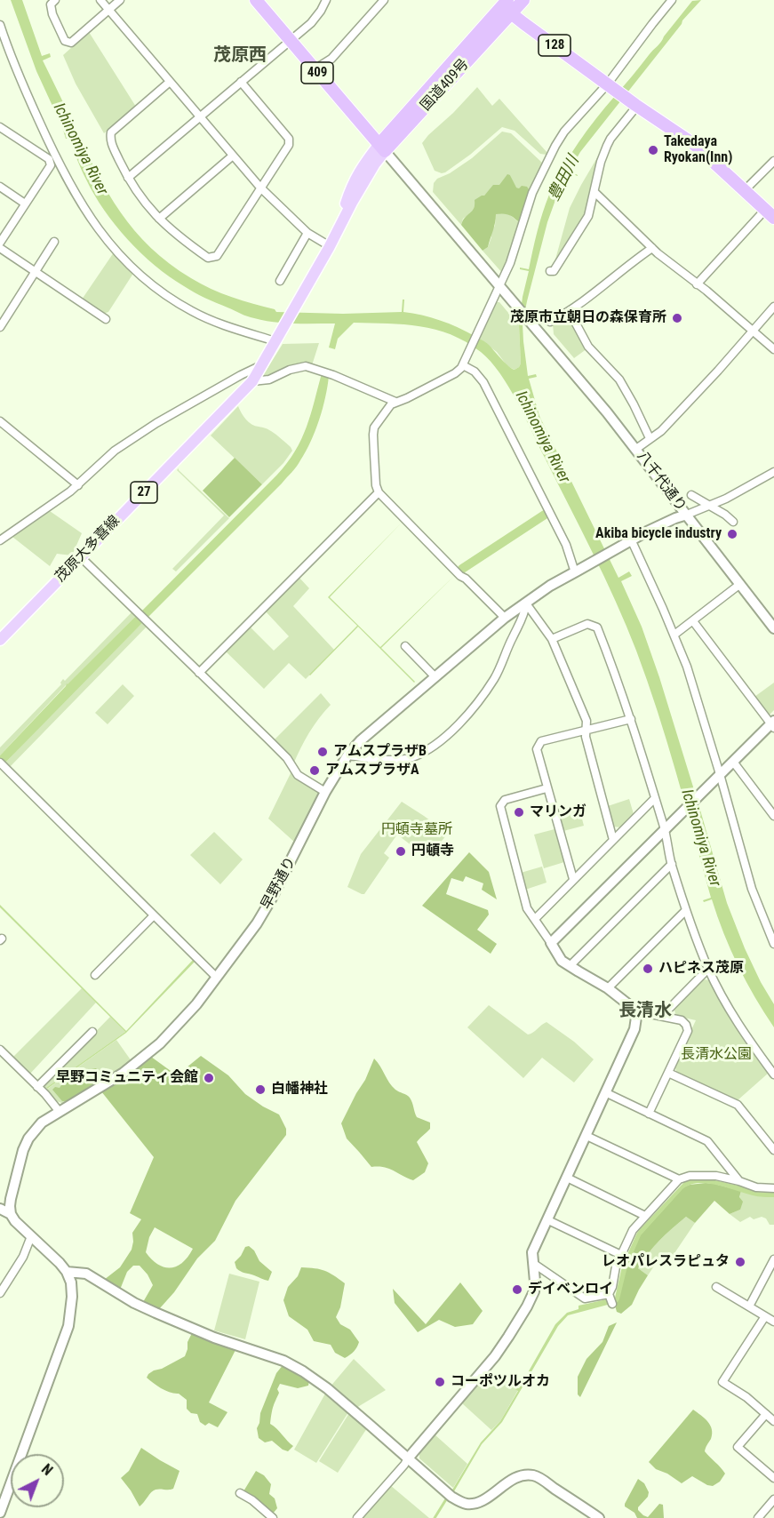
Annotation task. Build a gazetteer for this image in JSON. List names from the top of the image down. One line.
{"streets":{"highway":["128","409","国道409号"],"main road":["27","茂原大多喜線"],"street":["八千代通り","早野通り"]},"crossings":[["128","国道409号"],["409","国道409号"],["409","27"],["国道409号","27"],["27","茂原大多喜線"]],"districts":["茂原西","長清水"],"water":["Ichinomiya River","豊田川"],"parks":["円頓寺墓所","長清水公園"],"places":["Takedaya Ryokan(Inn)","茂原市立朝日の森保育所","Akiba bicycle industry","アムスプラザB","アムスプラザA","マリンガ","円頓寺","ハピネス茂原","早野コミュニティ会館","白幡神社","レオパレスラピュタ","デイベンロイ","コーポツルオカ"],"north":"top right"}
